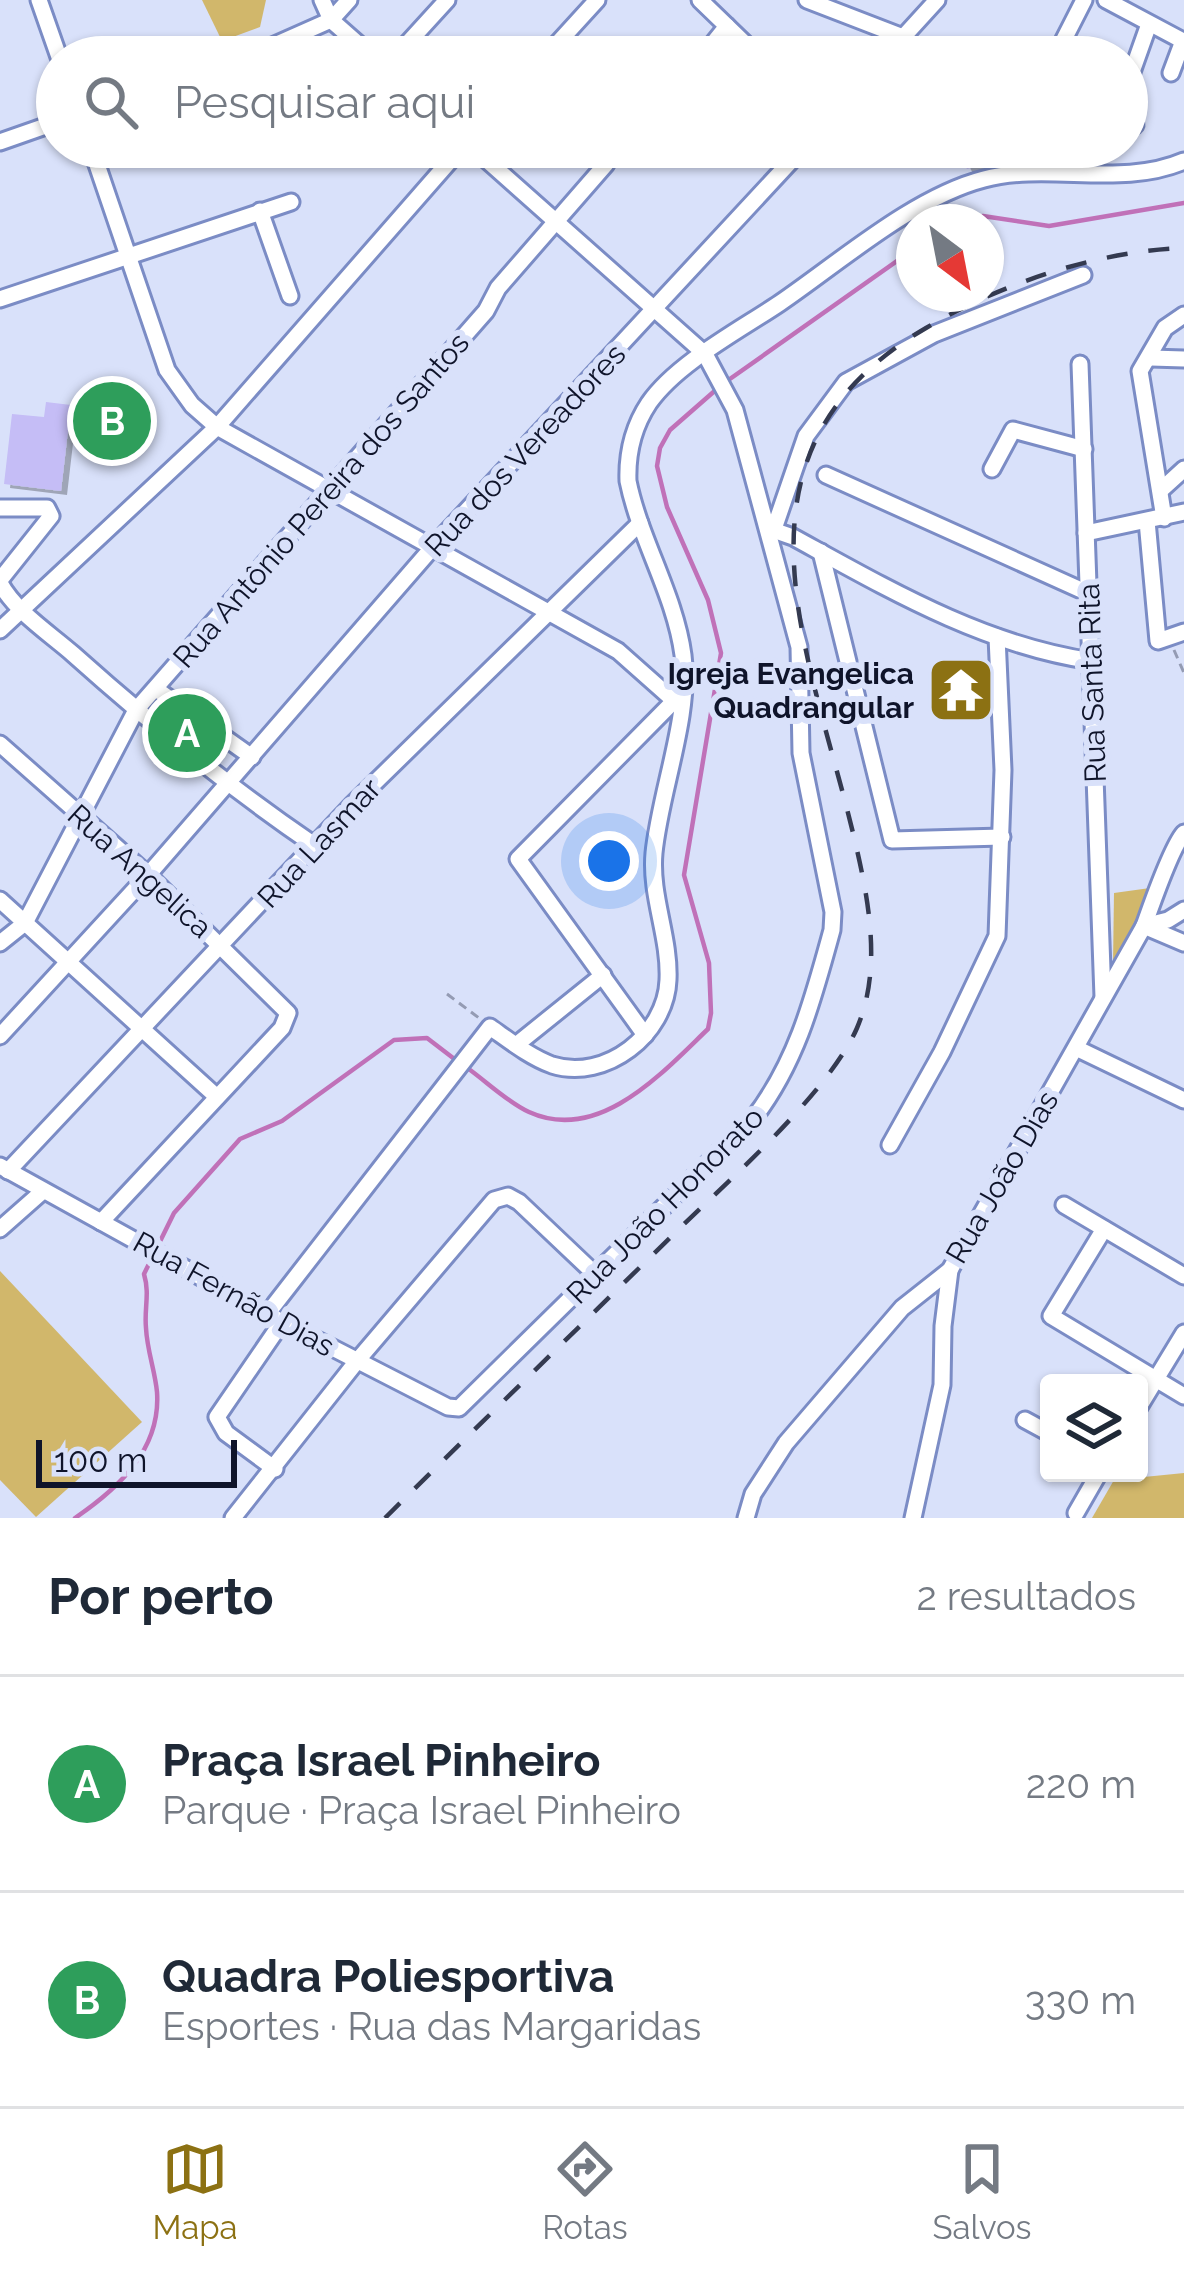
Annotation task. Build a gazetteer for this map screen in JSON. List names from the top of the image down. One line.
{"streets":{"street":["Rua dos Vereadores","Rua Antônio Pereira dos Santos","Rua Santa Rita","Rua Lasmar","Rua Angelica","Rua João Dias","Rua João Honorato","Rua Fernão Dias"]},"crossings":[["Rua dos Vereadores","Rua Angelica"],["Rua Antônio Pereira dos Santos","Rua Angelica"],["Rua Santa Rita","Rua João Dias"],["Rua Lasmar","Rua Angelica"],["Rua Lasmar","Rua Fernão Dias"],["Rua João Honorato","Rua Fernão Dias"]],"places":{"temple":["Igreja Evangelica Quadrangular"]},"scale_bar":"100 m","north":"bottom right","page":{"search":"Pesquisar aqui","pins":["B","A"],"scale":"100 m","heading":["Por perto","2 resultados"],"list":[{"mark":"A","name":"Praça Israel Pinheiro","note":"Parque · Praça Israel Pinheiro","value":"220 m"},{"mark":"B","name":"Quadra Poliesportiva","note":"Esportes · Rua das Margaridas","value":"330 m"}],"nav":["Mapa","Rotas","Salvos"]}}
